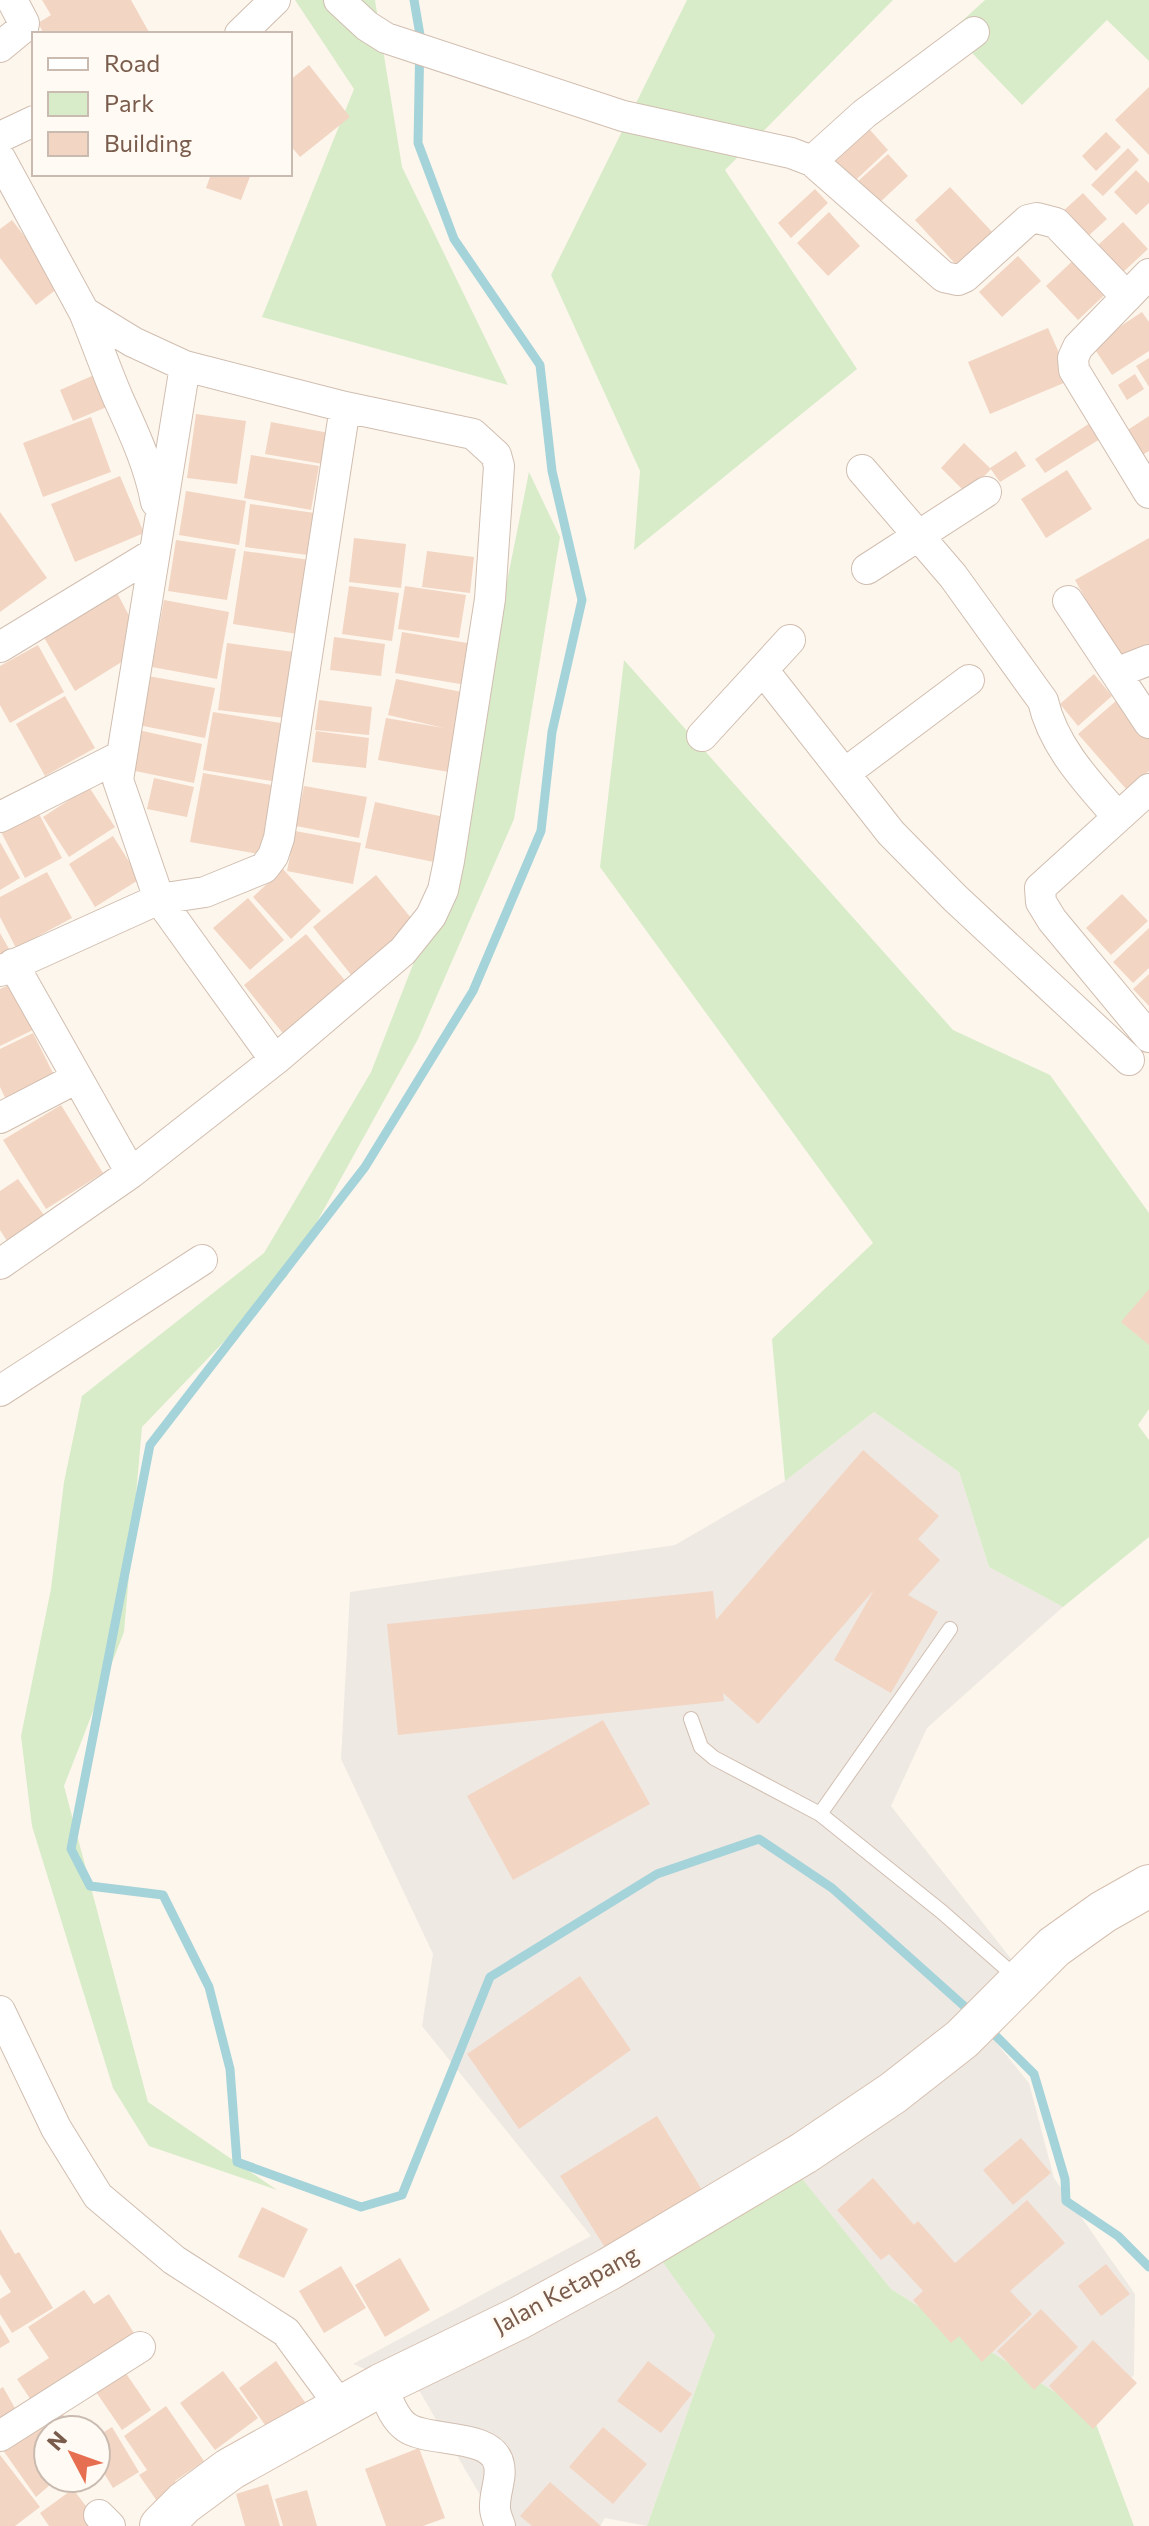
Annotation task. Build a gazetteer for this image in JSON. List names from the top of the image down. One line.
{"streets":{"street":["Jalan Ketapang"]},"legend":["Road","Park","Building"],"north":"top left"}
